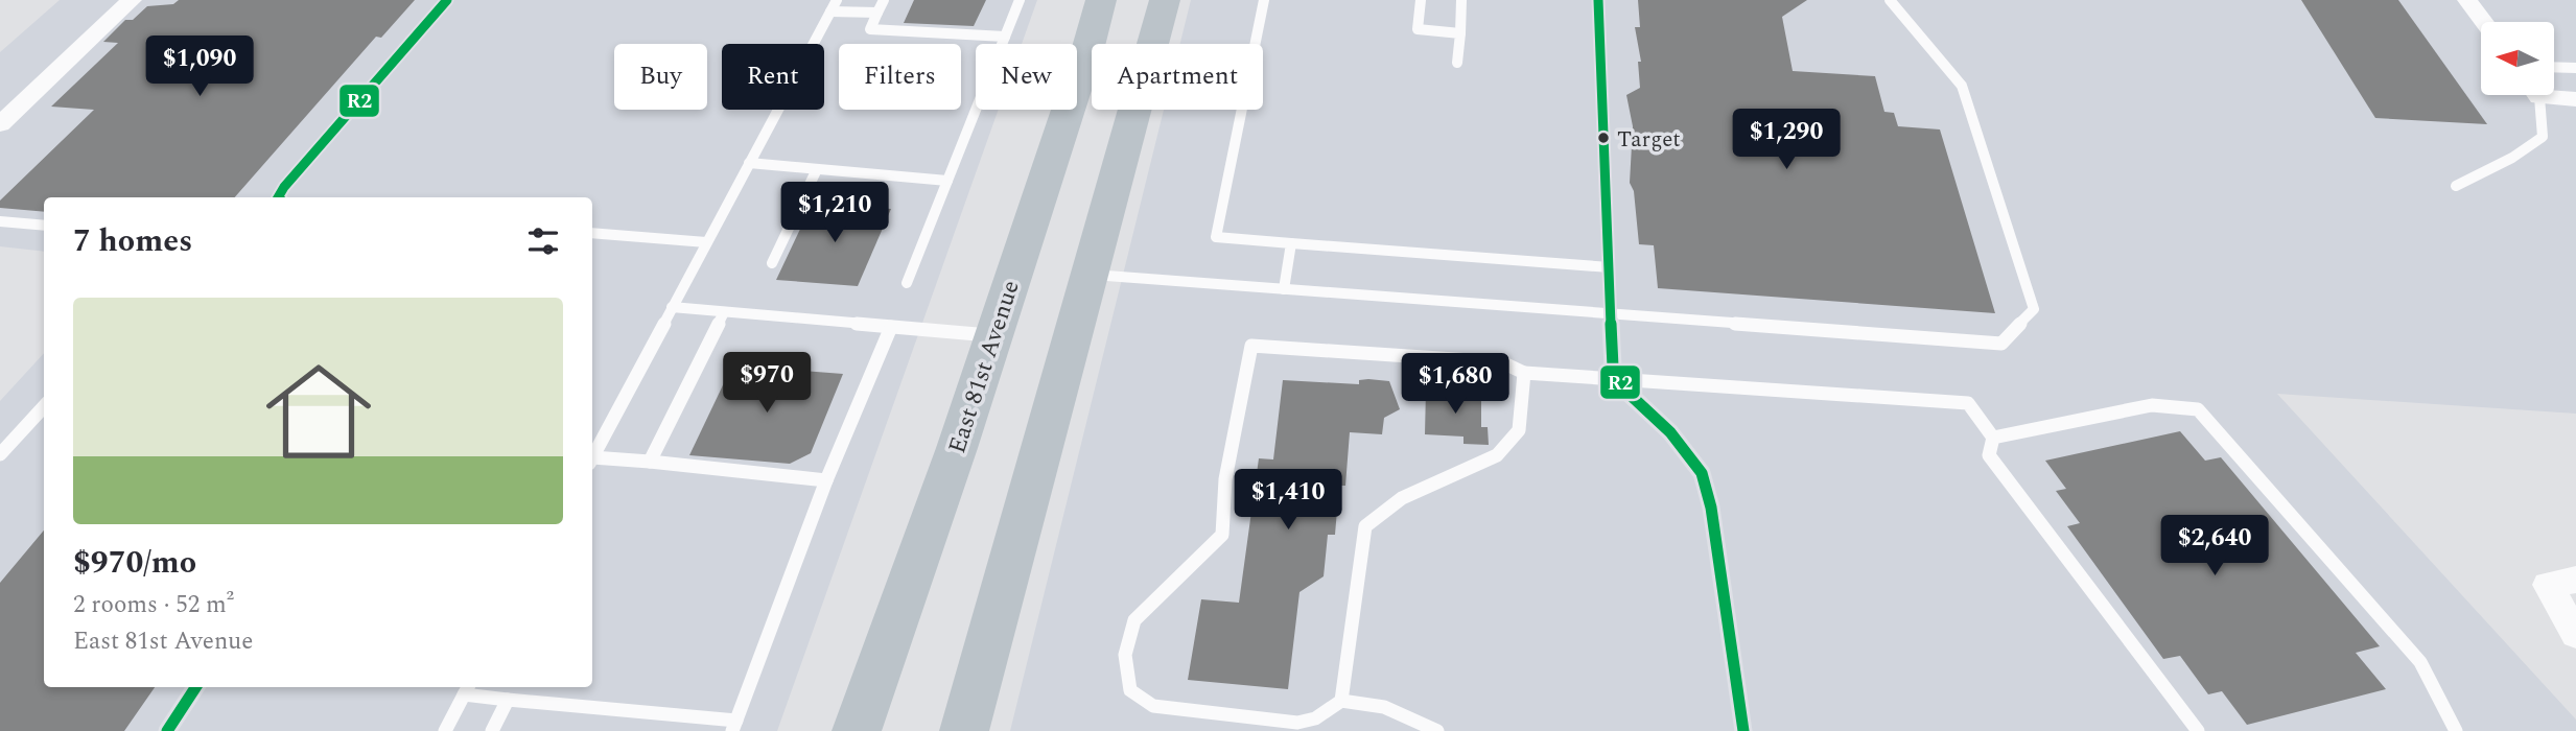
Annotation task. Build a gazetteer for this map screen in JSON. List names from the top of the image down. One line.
{"streets":{"highway":["East 81st Avenue"]},"places":["Target"],"lines":["transit line R2"],"north":"left","page":{"price":["$1,090","$1,290","$1,210","$970","$1,680","$1,410","$2,640"],"chip":["Buy","Rent","Filters","New","Apartment"],"heading":"7 homes","list":[{"name":"$970/mo","note":"2 rooms · 52 m² · East 81st Avenue"}]}}
